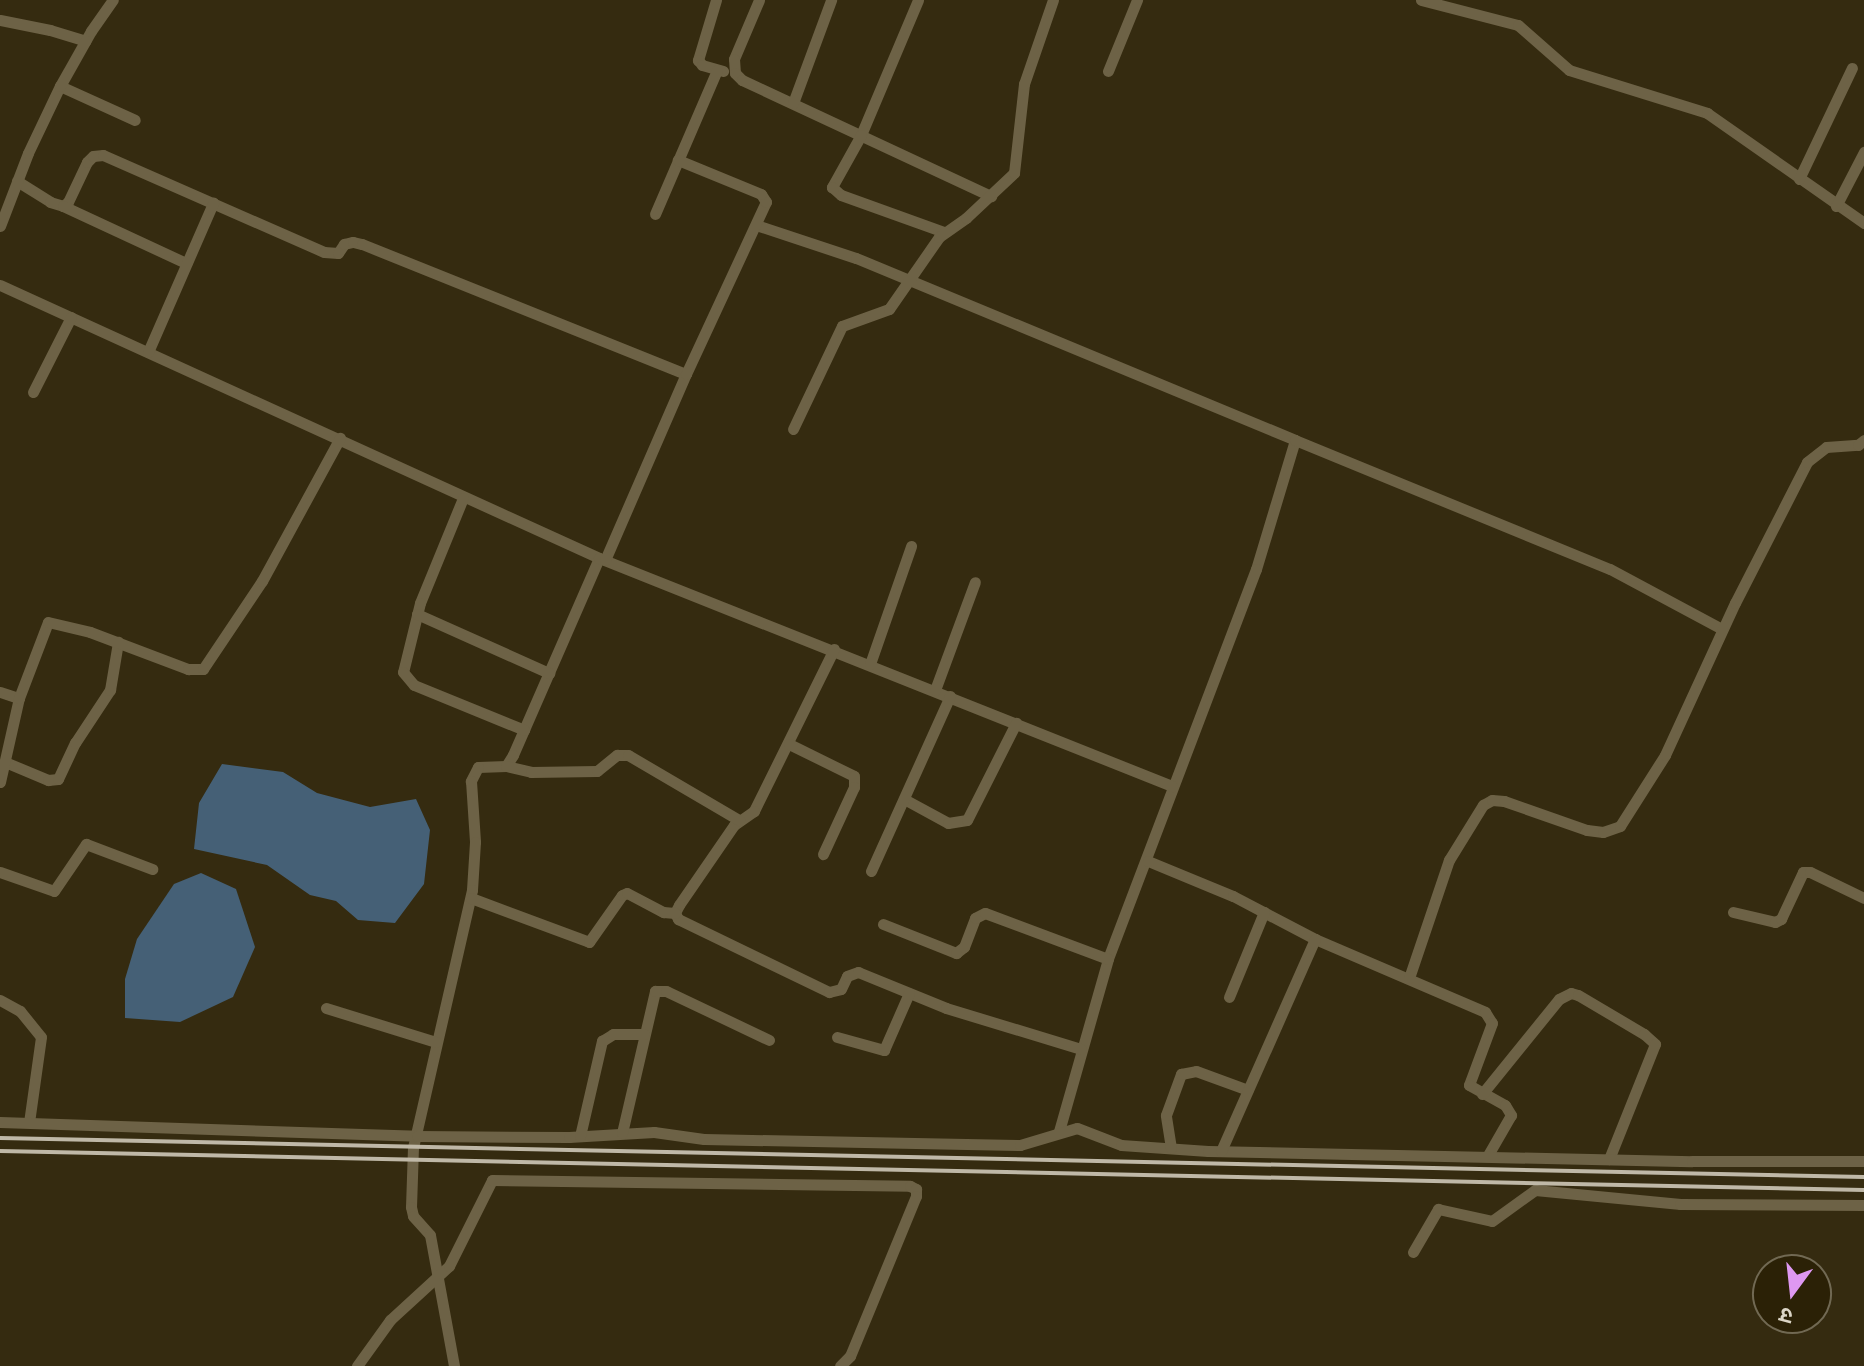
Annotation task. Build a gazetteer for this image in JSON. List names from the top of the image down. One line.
{"north":"bottom"}
